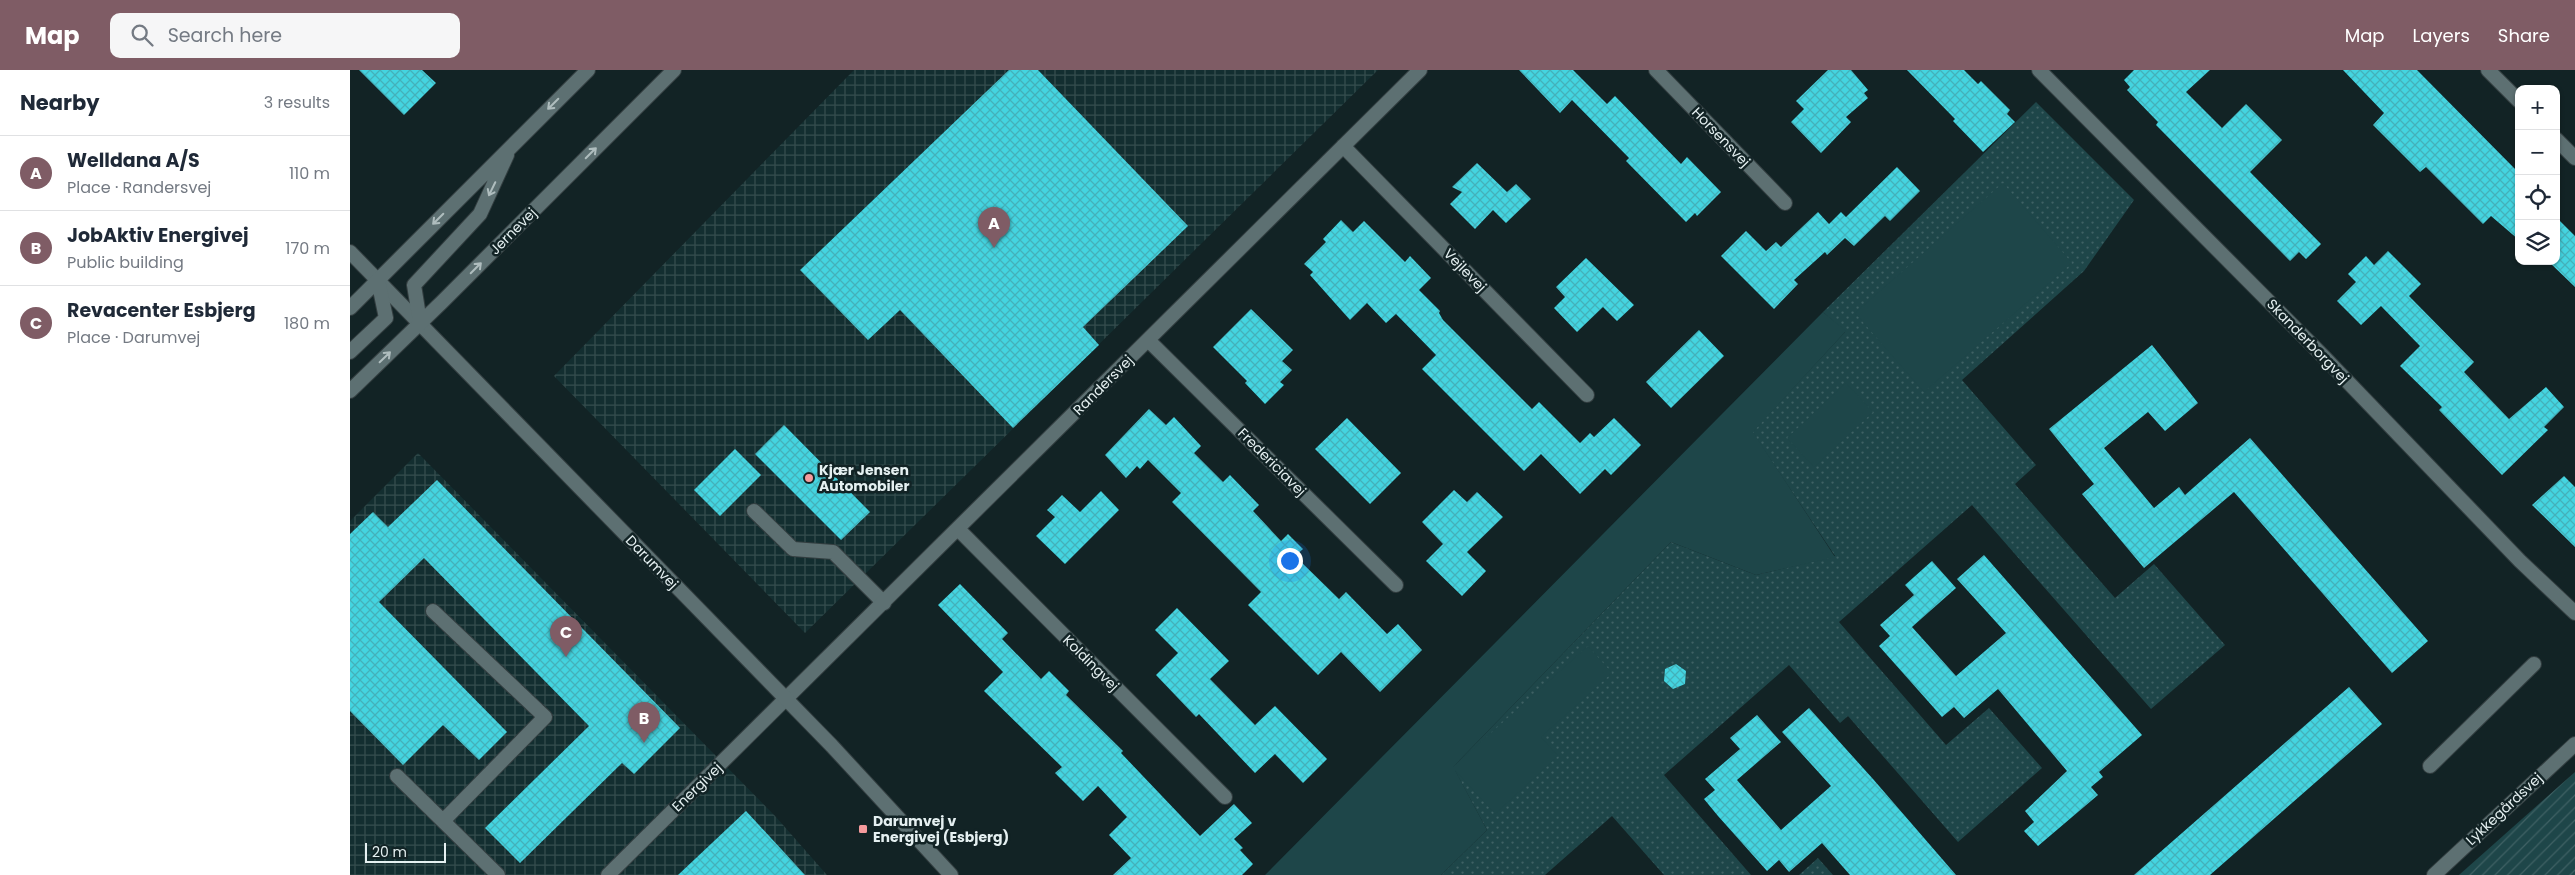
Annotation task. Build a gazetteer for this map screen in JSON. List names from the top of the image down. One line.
{"streets":{"street":["Horsensvej","Jernevej","Vejlevej","Skanderborgvej","Randersvej","Fredericiavej","Darumvej","Koldingvej","Energivej","Lykkegårdsvej"]},"crossings":[["Jernevej","Darumvej"],["Vejlevej","Randersvej"],["Randersvej","Fredericiavej"],["Randersvej","Darumvej"],["Randersvej","Koldingvej"],["Randersvej","Energivej"],["Darumvej","Energivej"]],"places":{"other":["Kjær Jensen Automobiler"],"transit":["Darumvej v Energivej (Esbjerg)"]},"scale_bar":"20 m","page":{"header":"Map","search":"Search here","nav":["Map","Layers","Share"],"heading":["Nearby","3 results"],"map_buttons":["+","−"],"list":[{"mark":"A","name":"Welldana A/S","note":"Place · Randersvej","value":"110 m"},{"mark":"B","name":"JobAktiv Energivej","note":"Public building","value":"170 m"},{"mark":"C","name":"Revacenter Esbjerg","note":"Place · Darumvej","value":"180 m"}],"pins":["A","C","B"],"scale":"20 m"}}
